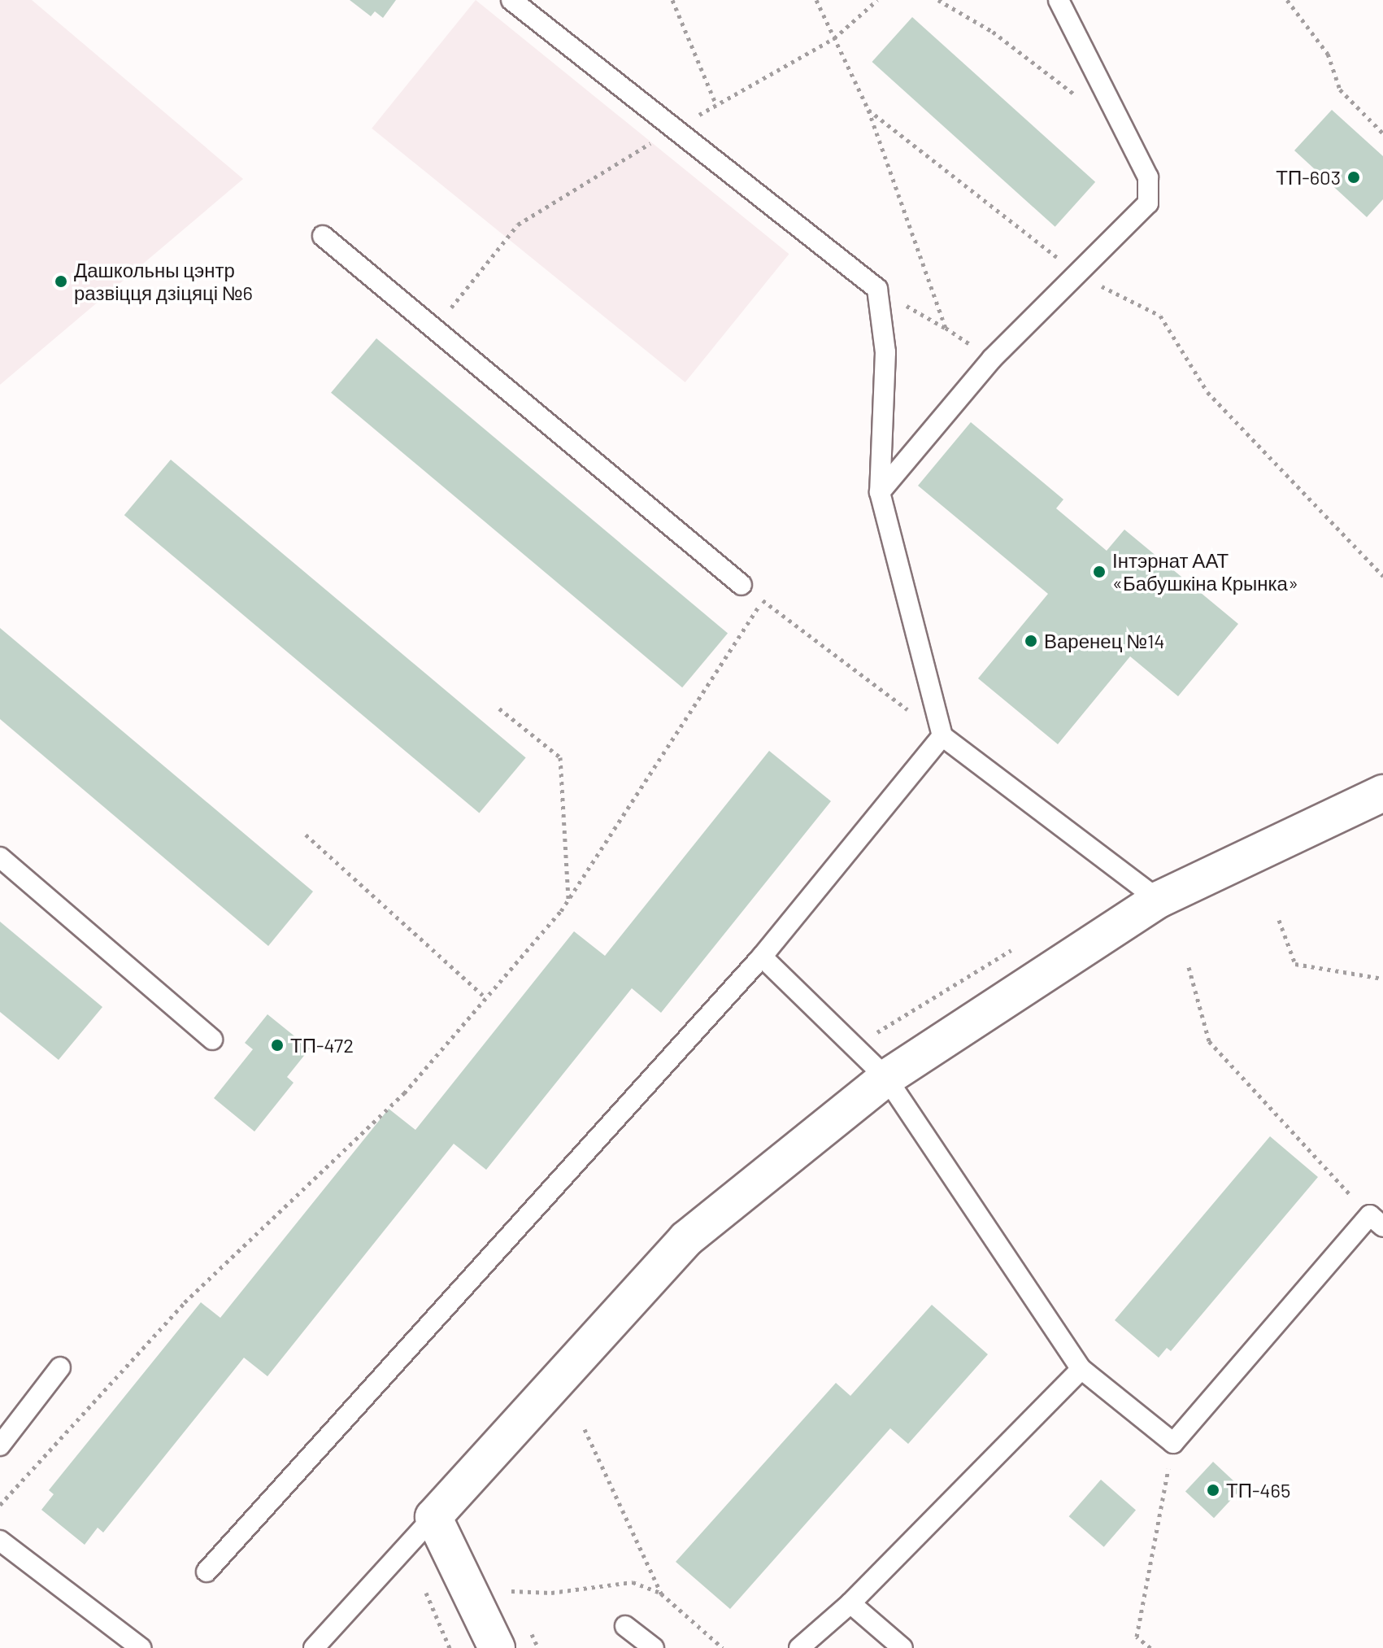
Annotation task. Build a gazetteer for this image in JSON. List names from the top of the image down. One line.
{"places":["ТП-603","Дашкольны цэнтр развіцця дзіцяці №6","Інтэрнат ААТ «Бабушкіна Крынка»","Варенец №14","ТП-472","ТП-465"]}
